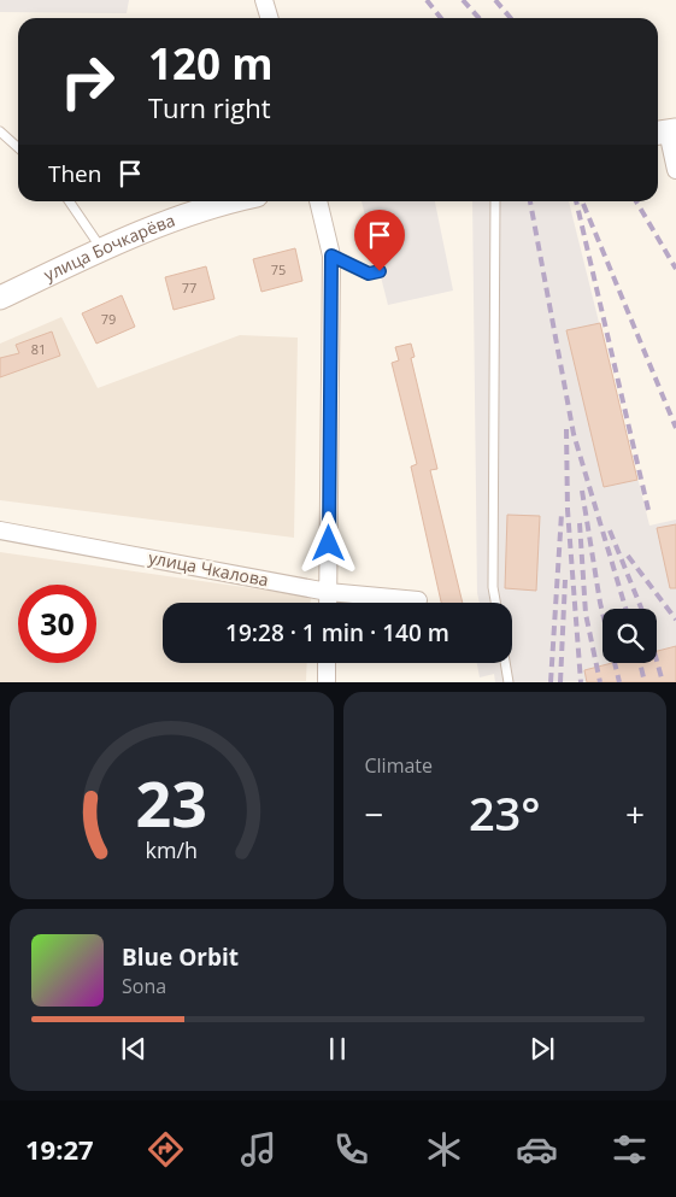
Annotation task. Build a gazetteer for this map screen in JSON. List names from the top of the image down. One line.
{"streets":{"street":["улица Бочкарёва","улица Чкалова"]},"house_numbers":["75","77","79","81"],"page":{"turn":["120 m","Turn right"],"then":"Then","limit":"30","trip":"19:28 · 1 min · 140 m","tile":"Climate","heat":["−","23°","+"],"song":["Blue Orbit","Sona"],"tabs":"19:27","gauge":["23","km/h"]}}
